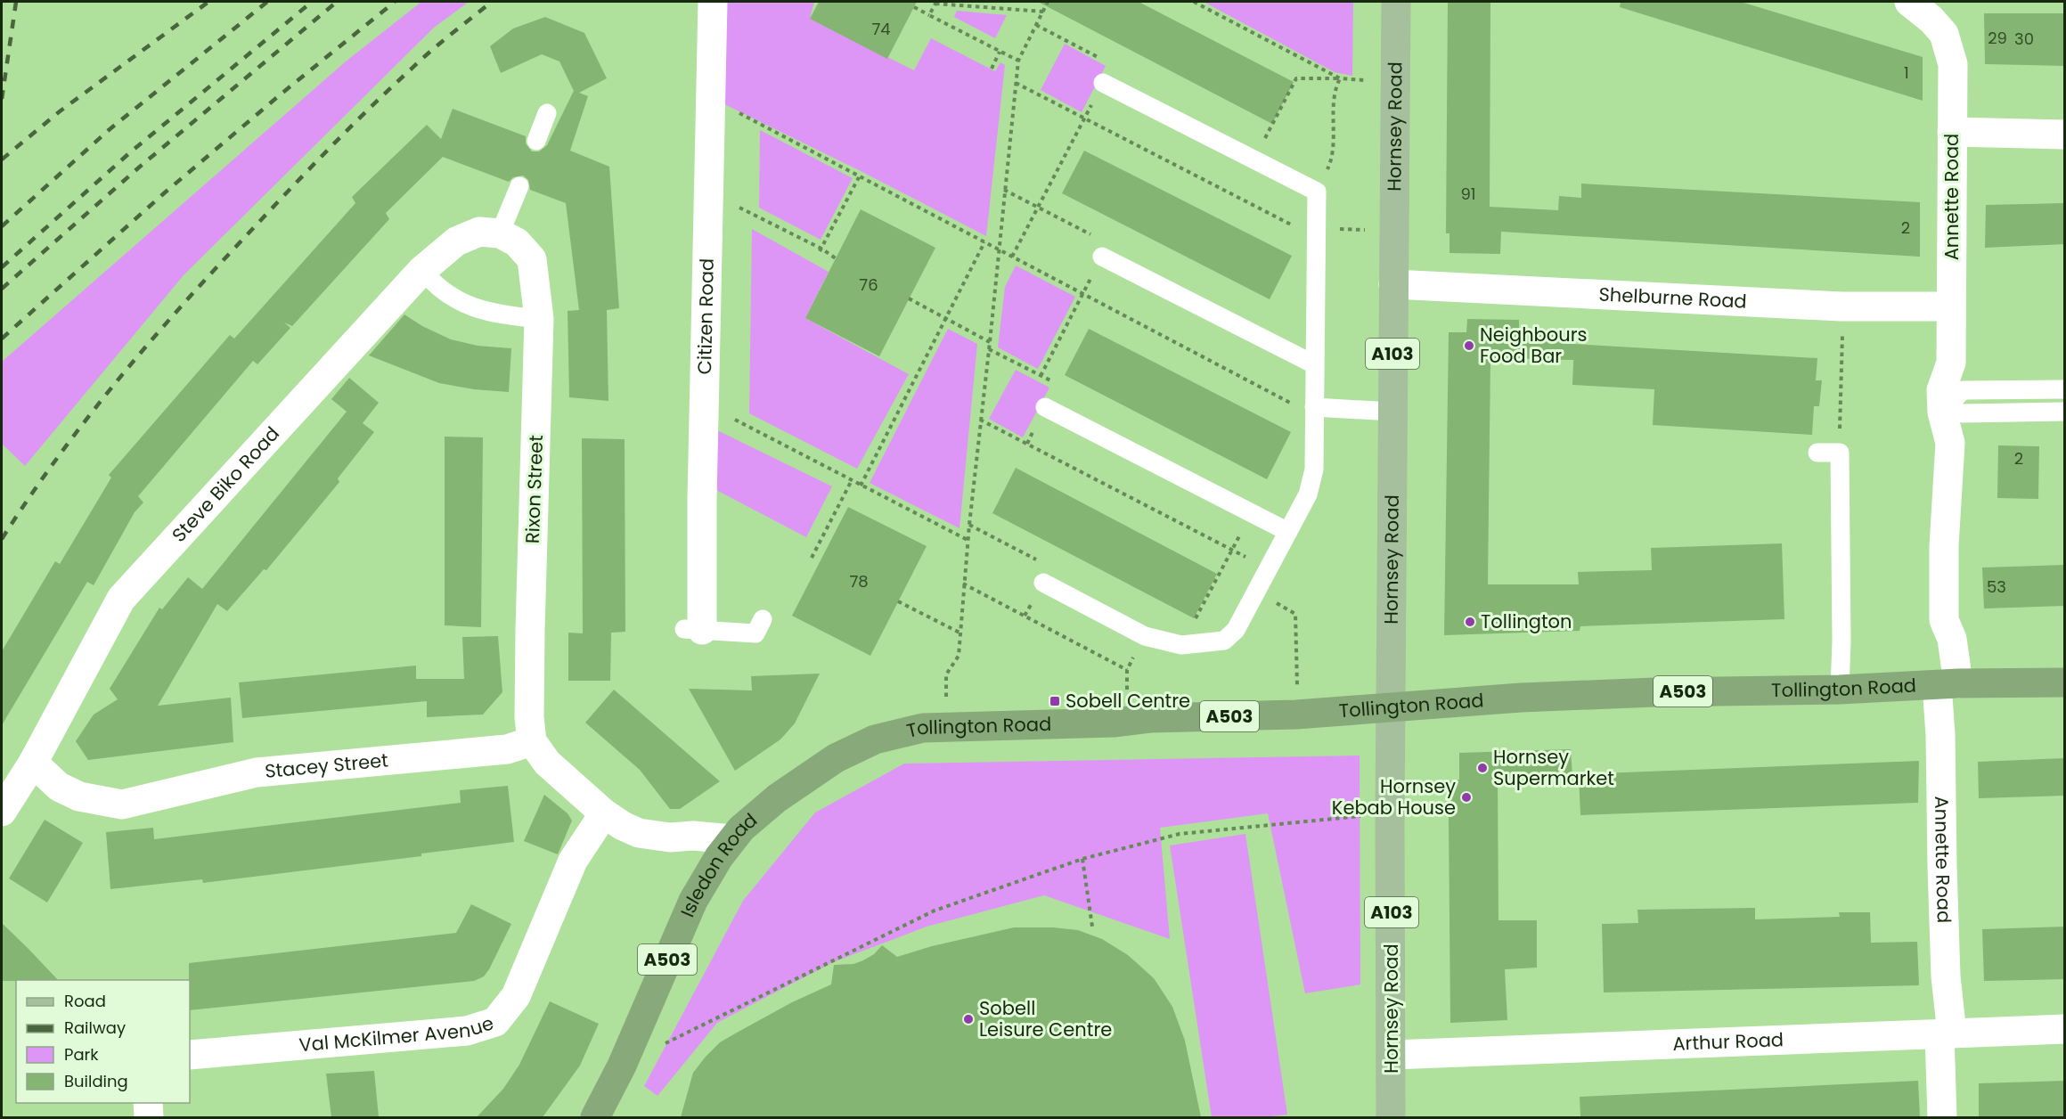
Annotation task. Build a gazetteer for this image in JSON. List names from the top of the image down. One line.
{"streets":{"highway":["Tollington Road","A503","Isledon Road"],"main road":["Hornsey Road","A103"],"street":["Annette Road","Shelburne Road","Citizen Road","Steve Biko Road","Rixon Street","Stacey Street","Val McKilmer Avenue","Arthur Road"]},"crossings":[["Hornsey Road","Shelburne Road"],["Hornsey Road","Tollington Road"],["Hornsey Road","Arthur Road"],["Annette Road","Shelburne Road"],["Annette Road","Tollington Road"],["Annette Road","Arthur Road"],["Steve Biko Road","Rixon Street"],["Steve Biko Road","Stacey Street"],["Rixon Street","Stacey Street"],["Tollington Road","Isledon Road"]],"places":{"other":["Neighbours Food Bar","Tollington","Hornsey Supermarket","Hornsey Kebab House","Sobell Leisure Centre"],"transit":["Sobell Centre"]},"house_numbers":["74","29","30","1","91","2","76","2","78","53"],"legend":["Road","Railway","Park","Building"]}
